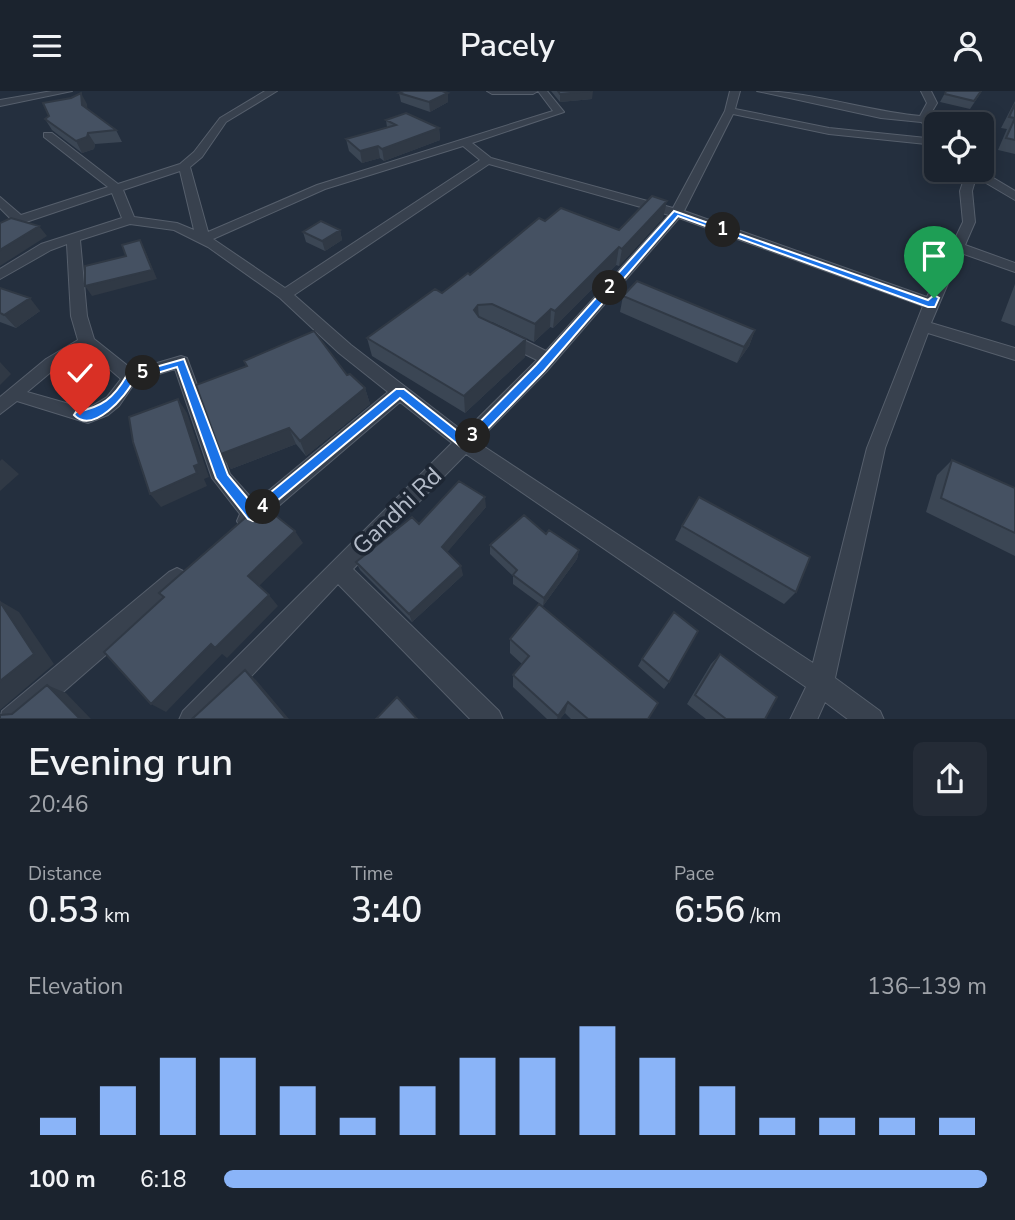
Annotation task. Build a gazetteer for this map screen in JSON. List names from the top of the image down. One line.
{"streets":{"street":["Gandhi Rd"]},"page":{"header":"Pacely","pins":["1","2","5","3","4"],"heading":["Evening run","20:46"],"stats":[["Distance","0.53 km"],["Time","3:40"],["Pace","6:56 /km"]],"chart":["Elevation","136–139 m"],"list":[{"name":"100 m","note":"6:18"}]}}
